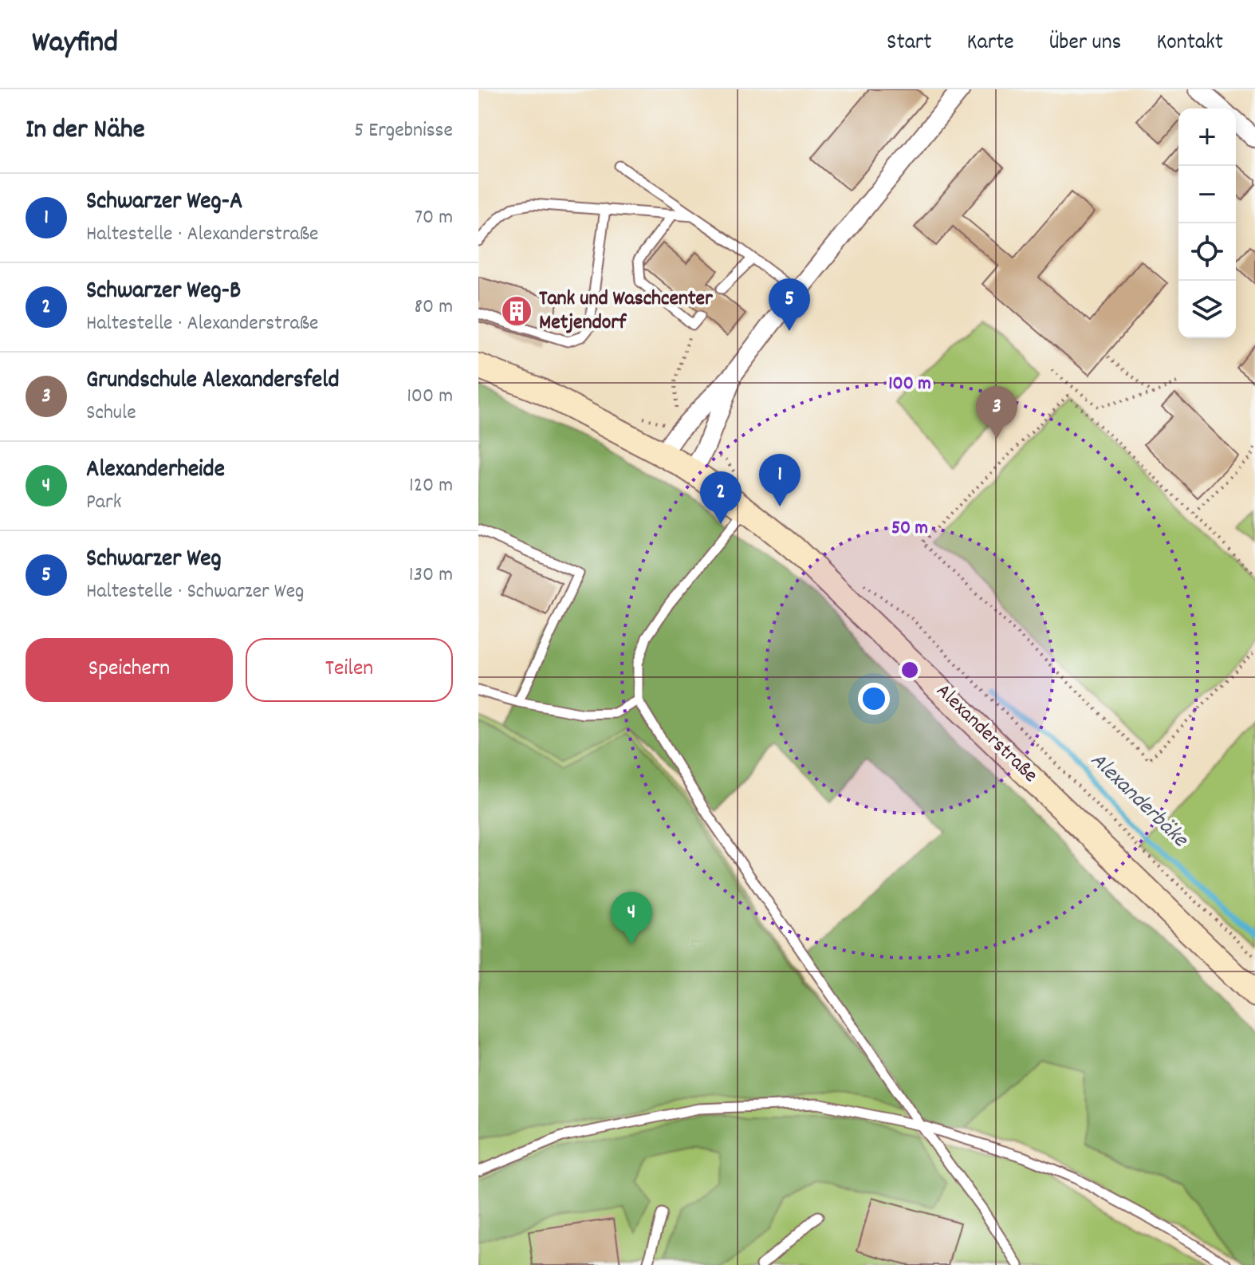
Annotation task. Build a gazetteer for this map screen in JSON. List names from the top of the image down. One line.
{"streets":{"main road":["Alexanderstraße"]},"water":["Alexanderbäke"],"places":{"building":["Tank und Waschcenter Metjendorf"]},"page":{"header":"Wayfind","nav":["Start","Karte","Über uns","Kontakt"],"heading":["In der Nähe","5 Ergebnisse"],"map_buttons":["+","−"],"list":[{"mark":"1","name":"Schwarzer Weg-A","note":"Haltestelle · Alexanderstraße","value":"70 m"},{"mark":"2","name":"Schwarzer Weg-B","note":"Haltestelle · Alexanderstraße","value":"80 m"},{"mark":"3","name":"Grundschule Alexandersfeld","note":"Schule","value":"100 m"},{"mark":"4","name":"Alexanderheide","note":"Park","value":"120 m"},{"mark":"5","name":"Schwarzer Weg","note":"Haltestelle · Schwarzer Weg","value":"130 m"}],"pins":["5","3","1","2","4"],"buttons":["Speichern","Teilen"]},"rings":["100 m","50 m"]}
